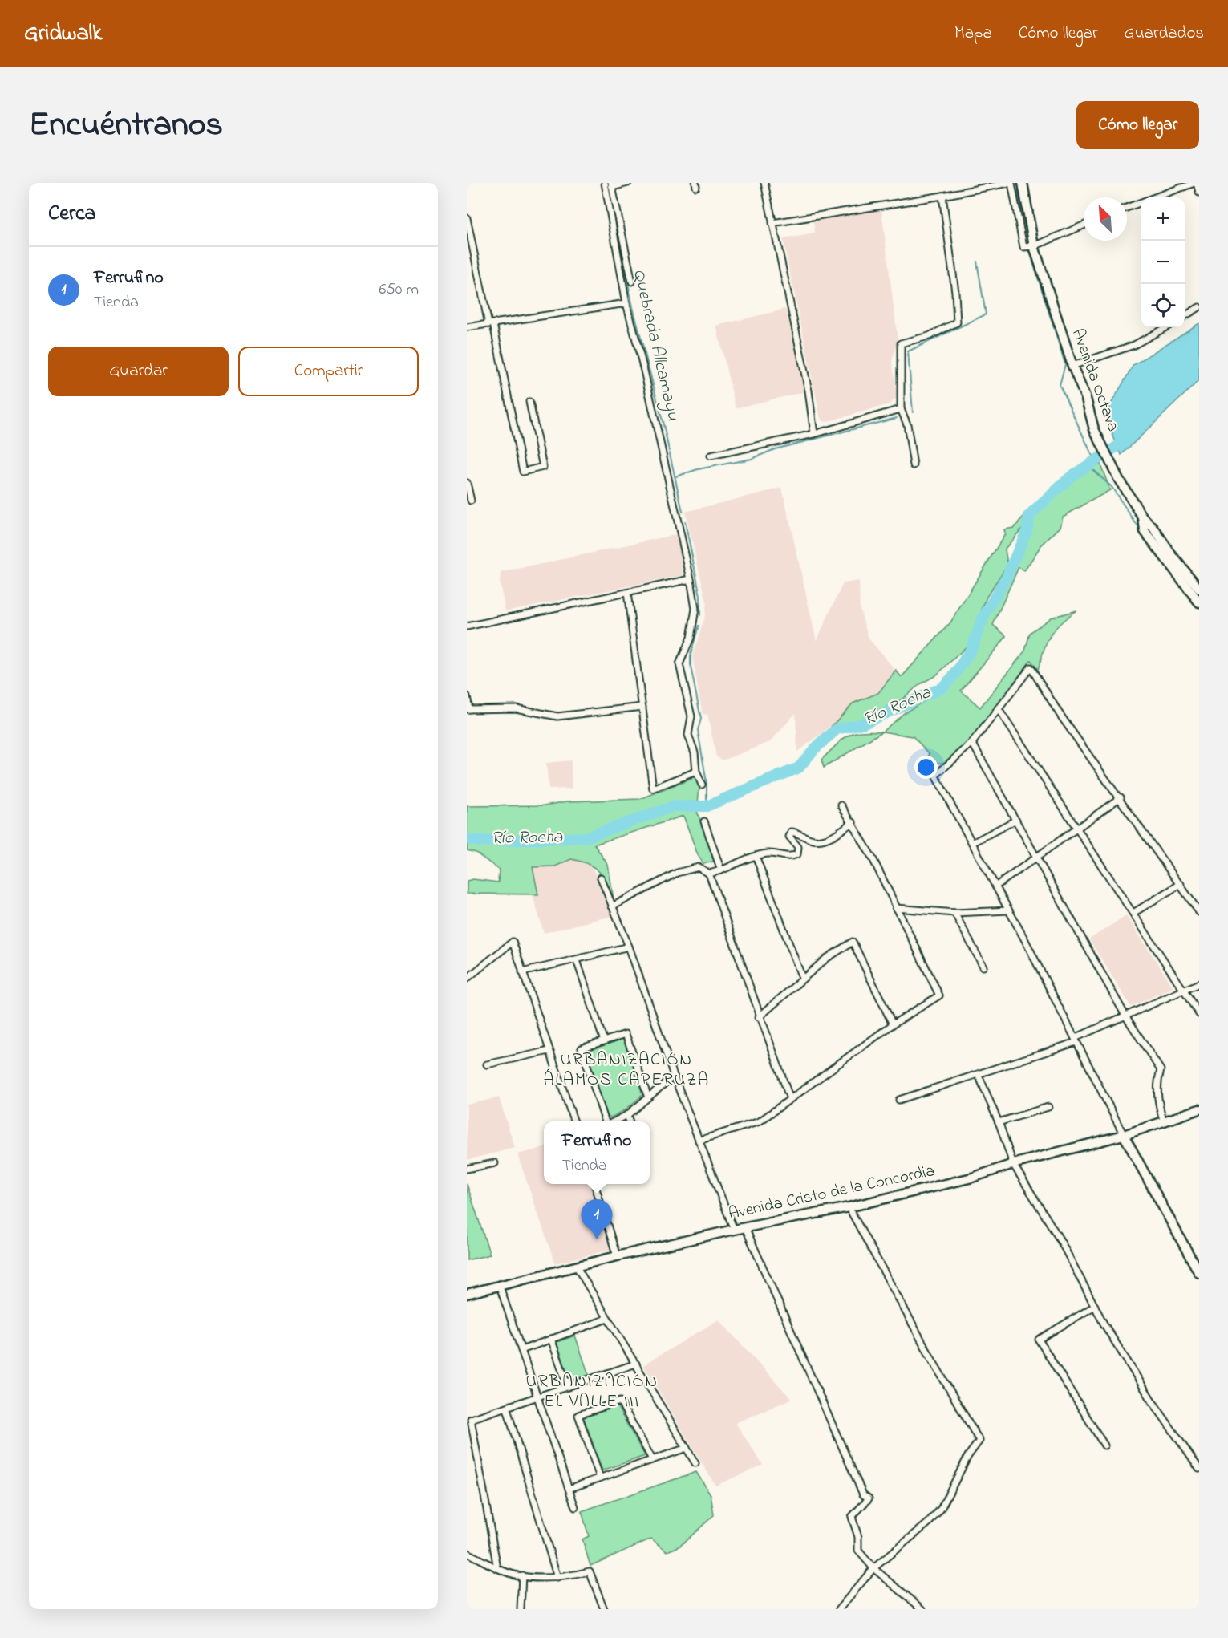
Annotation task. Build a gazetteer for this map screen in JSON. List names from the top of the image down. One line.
{"streets":{"main road":["Avenida Octava","Avenida Cristo de la Concordia"]},"districts":["URBANIZACIÓN ÁLAMOS CAPERUZA","URBANIZACIÓN EL VALLE III"],"water":["Quebrada Allcamayu","Río Rocha"],"north":"top left","page":{"header":"Gridwalk","nav":["Mapa","Cómo llegar","Guardados"],"title":"Encuéntranos","buttons":["Cómo llegar",["Guardar","Compartir"]],"heading":"Cerca","map_buttons":["+","−"],"list":[{"mark":"1","name":"Ferrufino","note":"Tienda","value":"650 m"}],"popup":["Ferrufino","Tienda"],"pins":"1"}}
